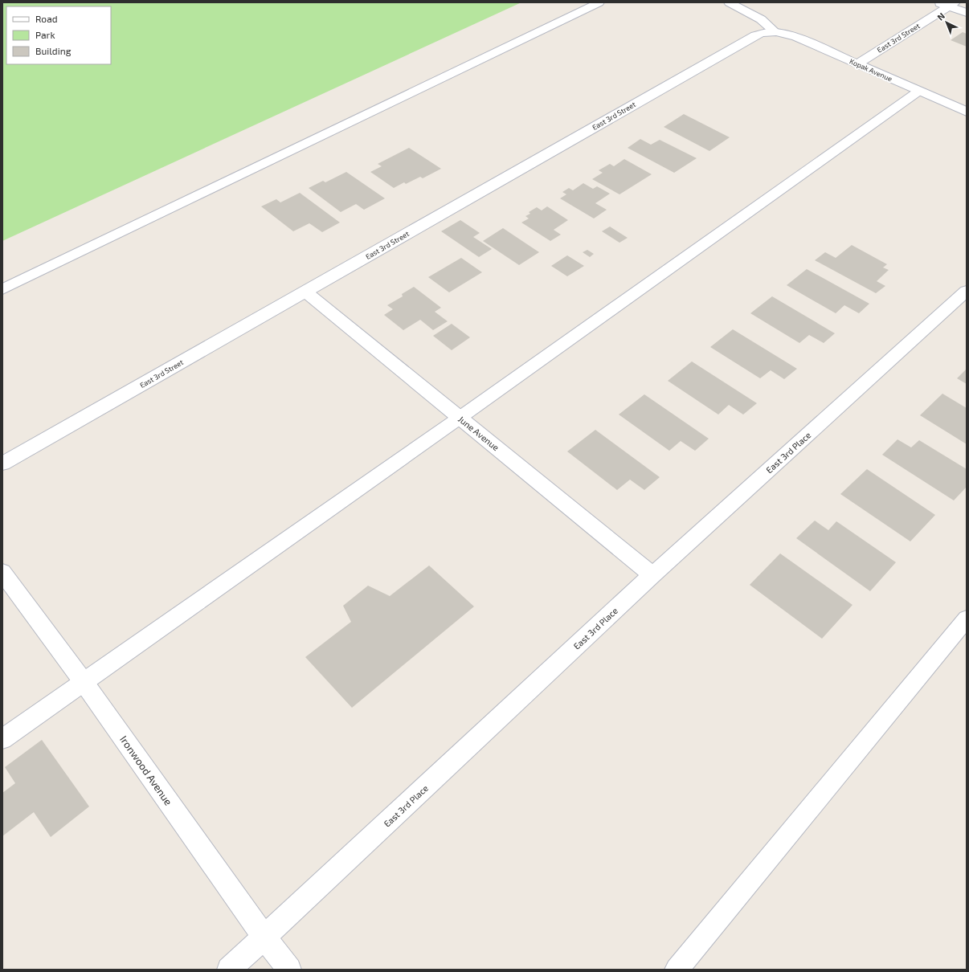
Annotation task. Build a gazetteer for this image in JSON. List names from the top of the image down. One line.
{"streets":{"street":["East 3rd Street","Kopak Avenue","June Avenue","East 3rd Place","Ironwood Avenue"]},"crossings":[["East 3rd Street","Kopak Avenue"],["East 3rd Street","June Avenue"],["June Avenue","East 3rd Place"],["East 3rd Place","Ironwood Avenue"]],"legend":["Road","Park","Building"],"north":"top left"}
